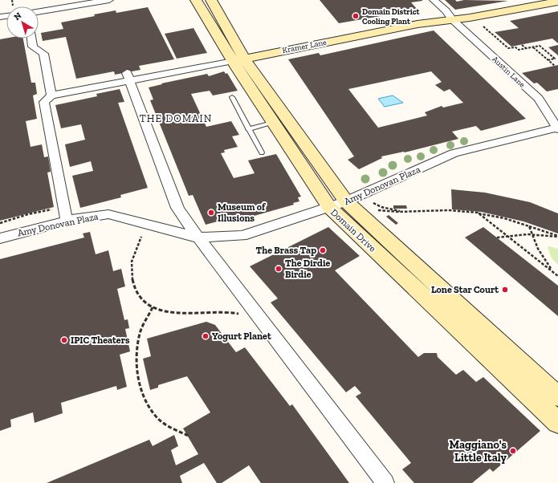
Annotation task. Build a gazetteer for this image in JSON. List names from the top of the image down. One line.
{"streets":{"street":["Kramer Lane","Austin Lane","Amy Donovan Plaza","Domain Drive"]},"crossings":[["Kramer Lane","Austin Lane"],["Kramer Lane","Domain Drive"],["Austin Lane","Amy Donovan Plaza"],["Amy Donovan Plaza","Domain Drive"]],"districts":["THE DOMAIN"],"places":["Domain District Cooling Plant","Museum of Illusions","The Brass Tap","The Dirdie Birdie","Lone Star Court","Yogurt Planet","IPIC Theaters","Maggiano's Little Italy"],"north":"top left"}
